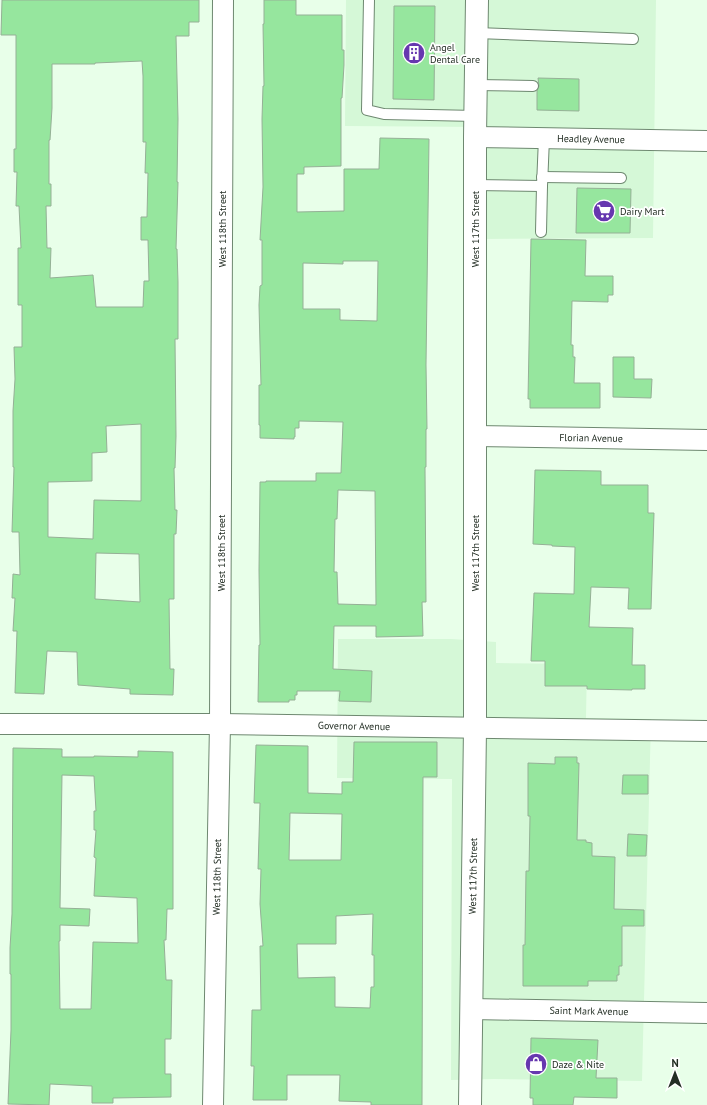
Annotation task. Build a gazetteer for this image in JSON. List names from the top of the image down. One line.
{"streets":{"main road":["West 117th Street"],"street":["Headley Avenue","West 118th Street","Florian Avenue","Governor Avenue","Saint Mark Avenue"]},"crossings":[["Headley Avenue","West 117th Street"],["West 118th Street","Governor Avenue"],["West 117th Street","Florian Avenue"],["West 117th Street","Governor Avenue"],["West 117th Street","Saint Mark Avenue"]],"places":{"building":["Angel Dental Care"],"supermarket":["Dairy Mart"],"shop":["Daze & Nite"]},"north":"top"}
